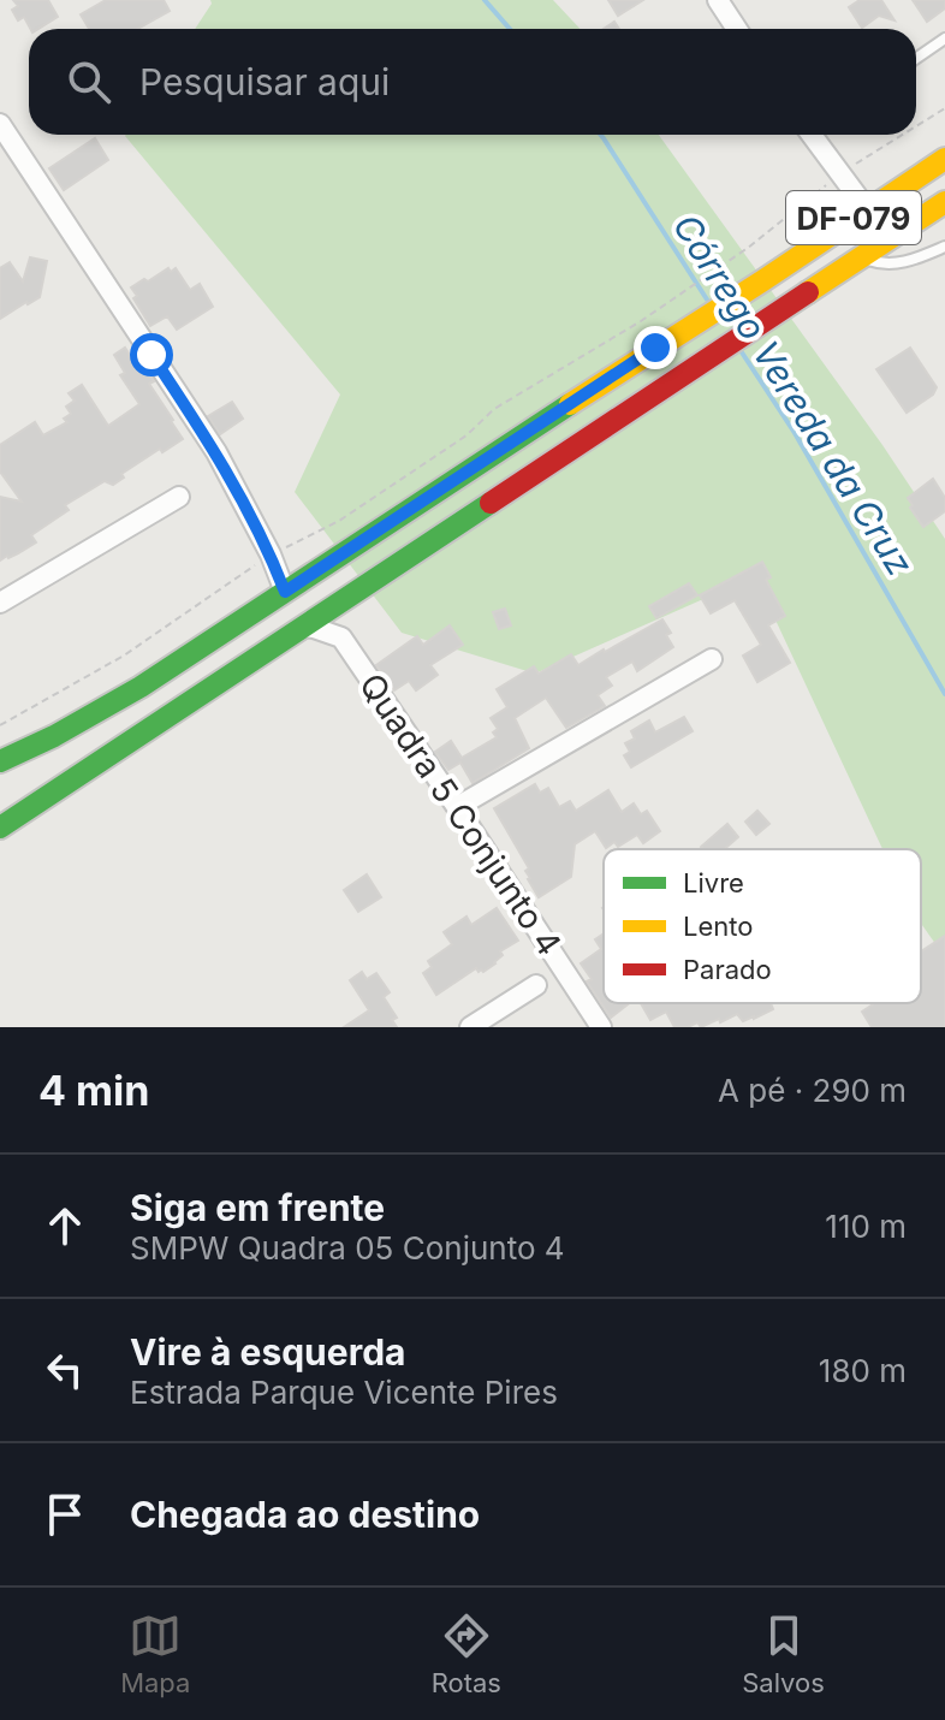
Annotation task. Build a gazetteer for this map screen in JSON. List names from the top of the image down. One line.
{"streets":{"main road":["DF-079"],"street":["Quadra 5 Conjunto 4"]},"crossings":[["DF-079","Quadra 5 Conjunto 4"]],"water":["Córrego Vereda da Cruz"],"legend":["Livre","Lento","Parado"],"page":{"search":"Pesquisar aqui","heading":["4 min","A pé · 290 m"],"list":[["Siga em frente","SMPW Quadra 05 Conjunto 4","110 m"],["Vire à esquerda","Estrada Parque Vicente Pires","180 m"],"Chegada ao destino"],"nav":["Mapa","Rotas","Salvos"]}}
